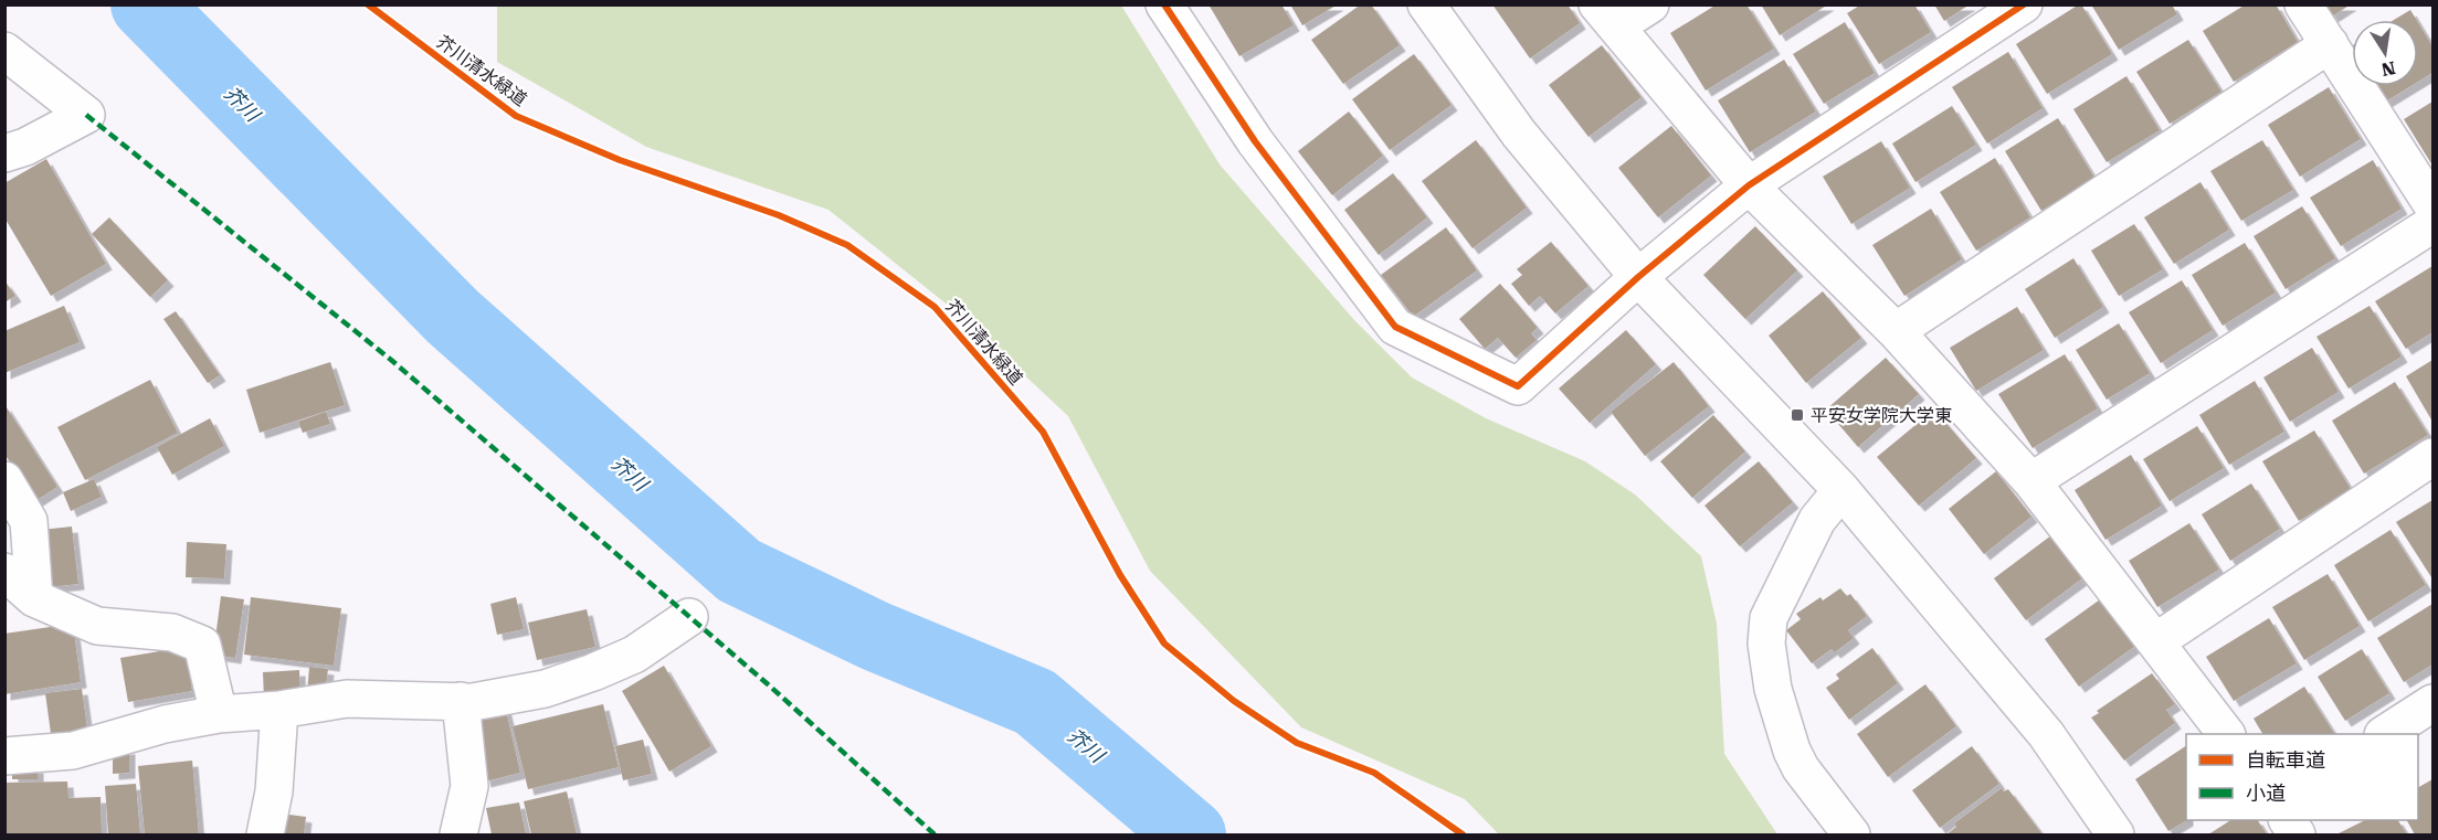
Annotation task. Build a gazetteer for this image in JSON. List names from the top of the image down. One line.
{"streets":{"cycle path":["芥川清水緑道"]},"water":["芥川"],"places":{"transit":["平安女学院大学東"]},"legend":["自転車道","小道"],"north":"bottom"}
